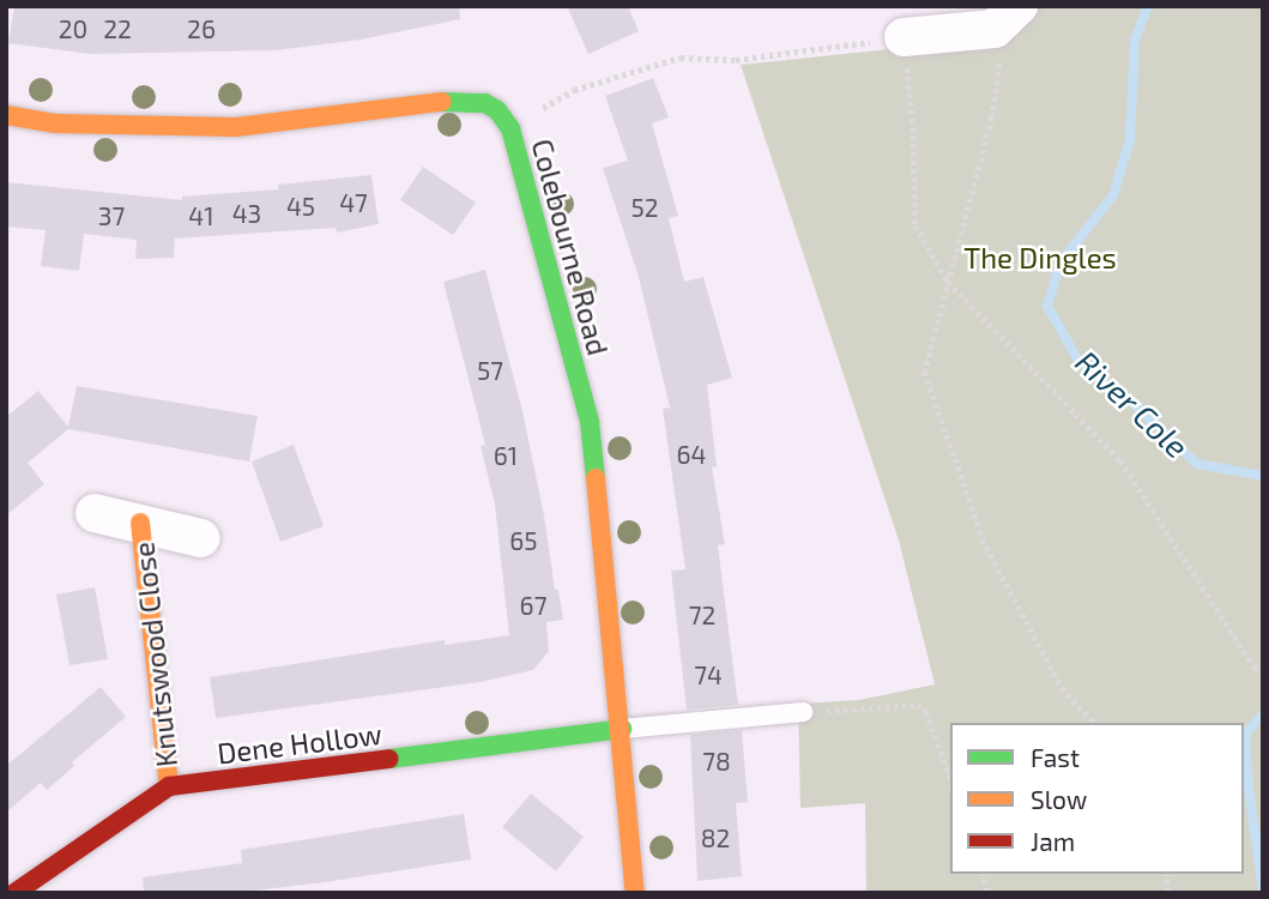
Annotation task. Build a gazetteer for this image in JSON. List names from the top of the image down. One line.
{"streets":{"street":["Colebourne Road","Knutswood Close","Dene Hollow"]},"crossings":[["Colebourne Road","Dene Hollow"],["Knutswood Close","Dene Hollow"]],"water":["River Cole"],"parks":["The Dingles"],"house_numbers":["20","22","26","47","45","52","43","37","41","57","64","61","65","67","72","74","78","82"],"legend":["Fast","Slow","Jam"]}
